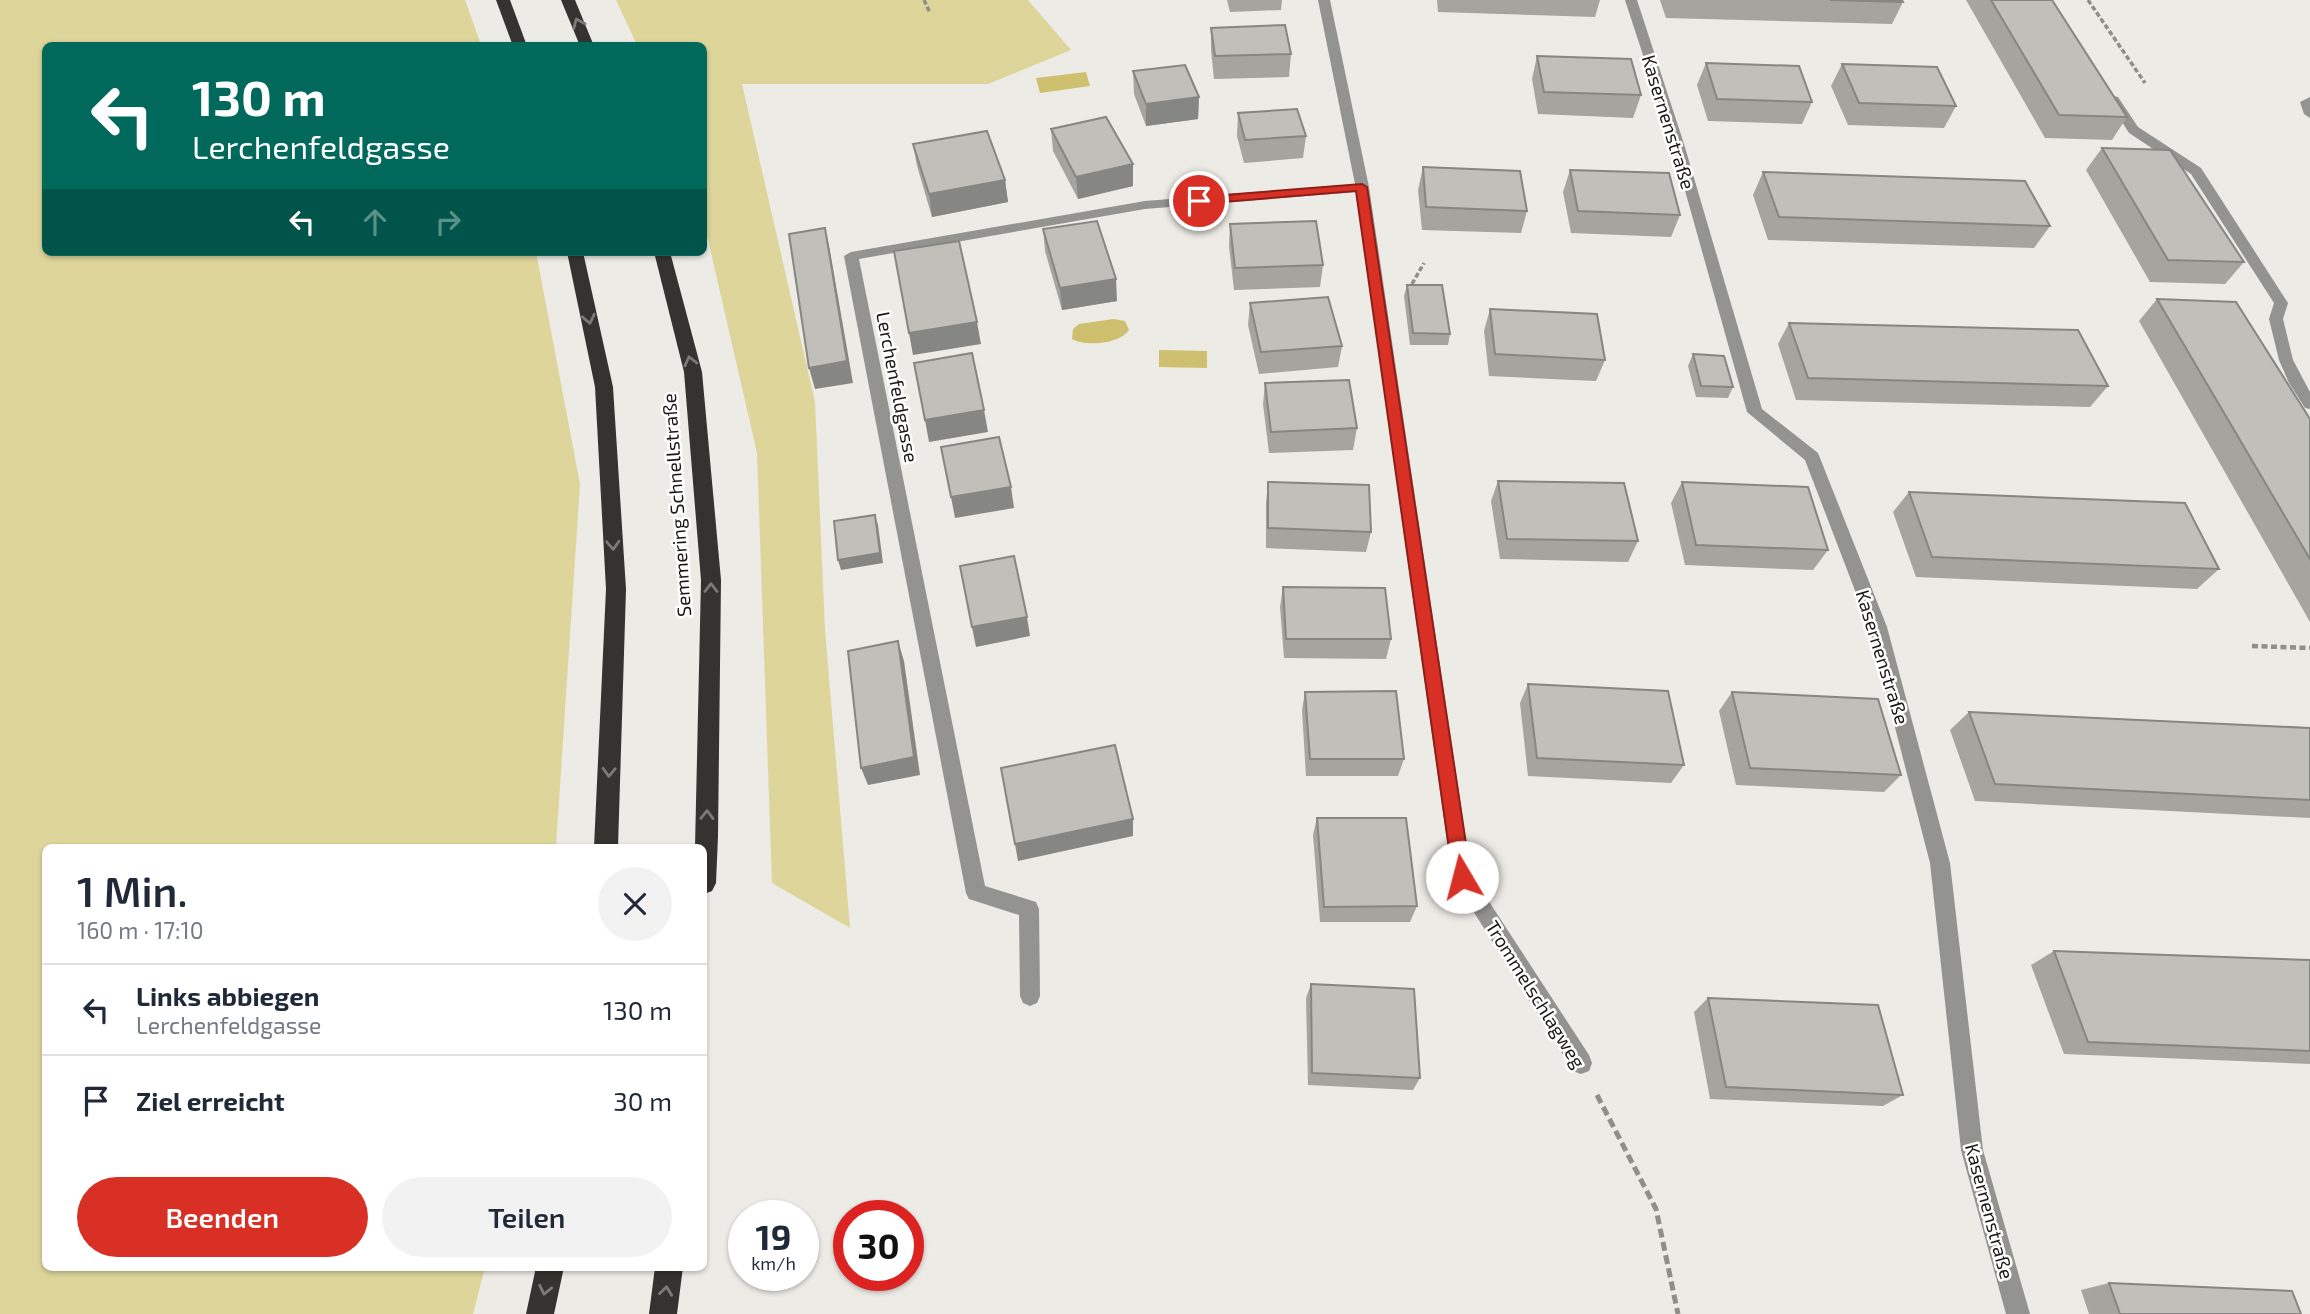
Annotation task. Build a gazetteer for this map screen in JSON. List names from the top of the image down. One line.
{"streets":{"highway":["Semmering Schnellstraße"],"street":["Kasernenstraße","Lerchenfeldgasse","Trommelschlagweg"]},"crossings":[["Lerchenfeldgasse","Trommelschlagweg"]],"page":{"turn":["130 m","Lerchenfeldgasse"],"heading":["1 Min.","160 m · 17:10"],"list":[{"name":"Links abbiegen","note":"Lerchenfeldgasse","value":"130 m"},{"name":"Ziel erreicht","value":"30 m"}],"buttons":["Beenden","Teilen"],"speed":"19 km/h","limit":"30"}}
